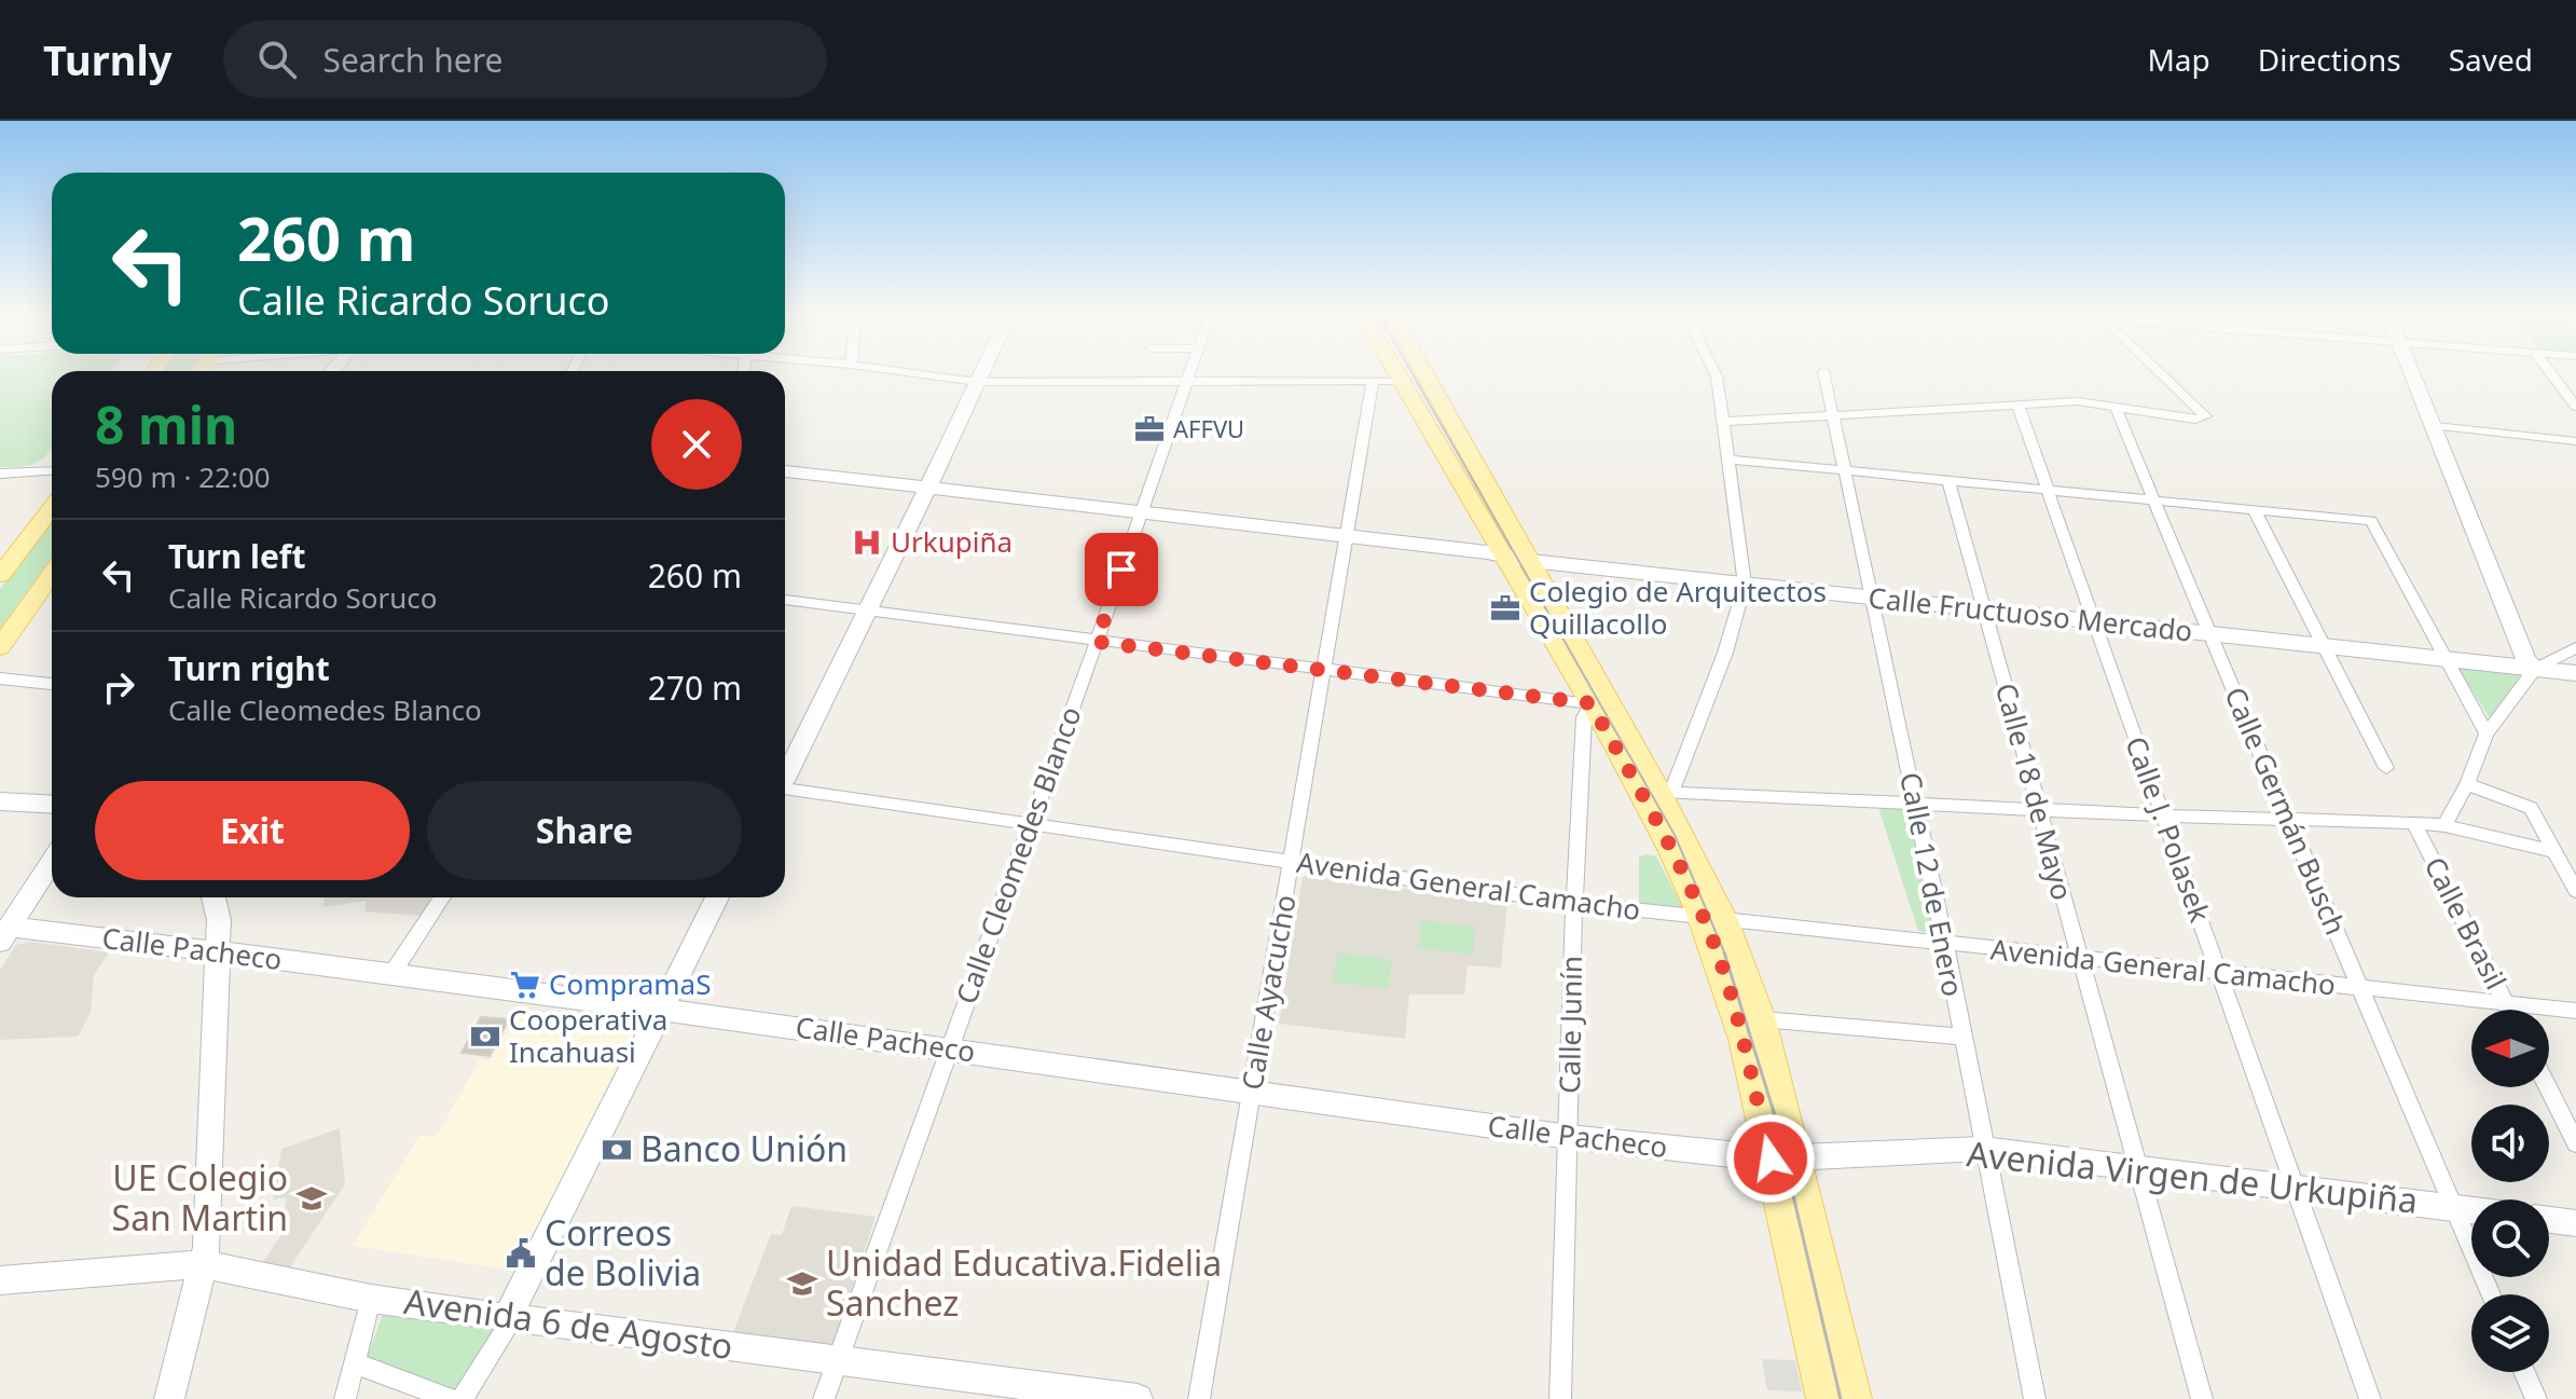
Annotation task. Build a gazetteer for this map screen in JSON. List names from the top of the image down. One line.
{"streets":{"main road":["Calle Fructuoso Mercado","Calle Pacheco","Avenida Virgen de Urkupiña","Avenida 6 de Agosto"],"street":["Calle 18 de Mayo","Calle Germán Busch","Calle J. Polasek","Calle Cleomedes Blanco","Calle 12 de Enero","Avenida General Camacho","Calle Brasil","Calle Ayacucho","Calle Junín"]},"crossings":[["Calle Fructuoso Mercado","Calle 18 de Mayo"],["Calle Fructuoso Mercado","Calle Germán Busch"],["Calle Fructuoso Mercado","Calle J. Polasek"],["Calle Fructuoso Mercado","Calle Cleomedes Blanco"],["Calle Fructuoso Mercado","Calle 12 de Enero"],["Calle Fructuoso Mercado","Calle Brasil"],["Calle Fructuoso Mercado","Calle Ayacucho"],["Calle 18 de Mayo","Avenida General Camacho"],["Calle 18 de Mayo","Avenida Virgen de Urkupiña"],["Calle Germán Busch","Avenida General Camacho"],["Calle Germán Busch","Avenida Virgen de Urkupiña"],["Calle J. Polasek","Avenida General Camacho"],["Calle J. Polasek","Avenida Virgen de Urkupiña"],["Calle Cleomedes Blanco","Avenida General Camacho"],["Calle Cleomedes Blanco","Calle Pacheco"],["Calle Cleomedes Blanco","Avenida 6 de Agosto"],["Calle 12 de Enero","Avenida General Camacho"],["Calle 12 de Enero","Avenida Virgen de Urkupiña"],["Avenida General Camacho","Calle Brasil"],["Avenida General Camacho","Calle Ayacucho"],["Avenida General Camacho","Calle Junín"],["Calle Pacheco","Calle Ayacucho"],["Calle Pacheco","Calle Junín"],["Calle Pacheco","Avenida Virgen de Urkupiña"]],"places":{"office":["AFFVU","Colegio de Arquitectos Quillacollo"],"hospital":["Urkupiña"],"supermarket":["CompramaS"],"bank":["Cooperativa Incahuasi","Banco Unión"],"school or university":["UE Colegio San Martin","Unidad Educativa.Fidelia Sanchez"],"public building":["Correos de Bolivia"]},"north":"left","page":{"header":"Turnly","search":"Search here","nav":["Map","Directions","Saved"],"turn":["260 m","Calle Ricardo Soruco"],"heading":["8 min","590 m · 22:00"],"list":[{"name":"Turn left","note":"Calle Ricardo Soruco","value":"260 m"},{"name":"Turn right","note":"Calle Cleomedes Blanco","value":"270 m"}],"buttons":["Exit","Share"]}}
